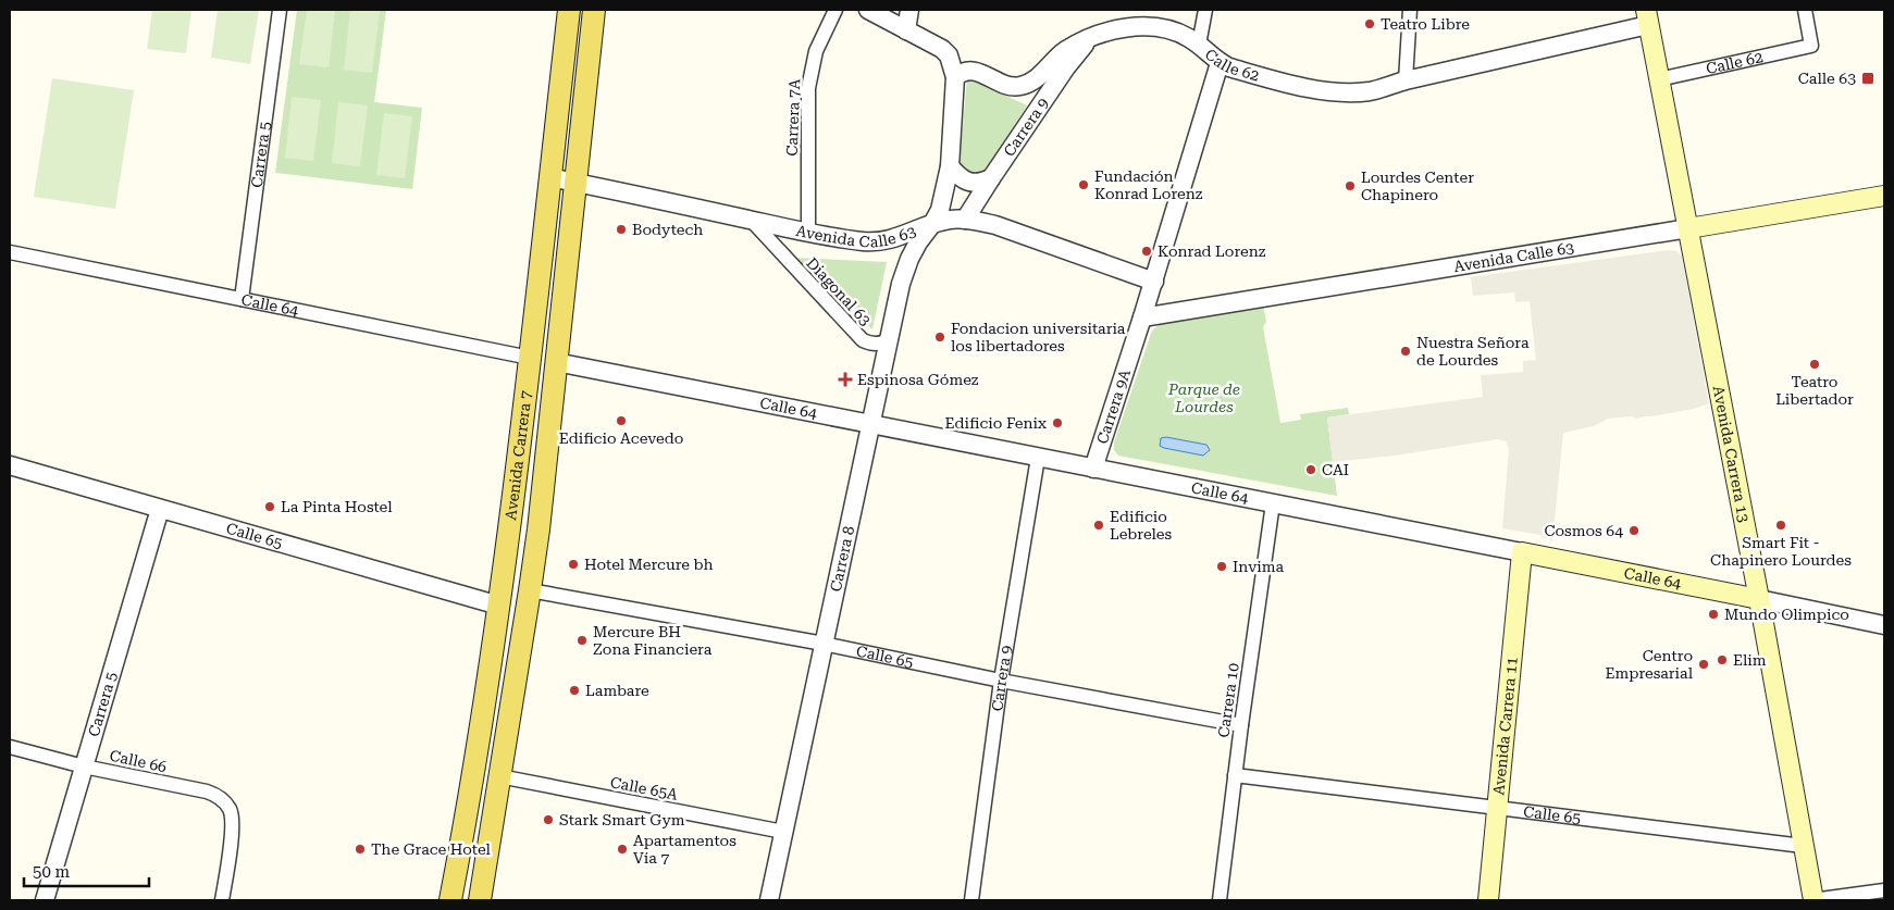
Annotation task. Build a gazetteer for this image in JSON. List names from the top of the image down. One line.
{"streets":{"main road":["Avenida Calle 63","Calle 64","Avenida Carrera 13","Avenida Carrera 7","Avenida Carrera 11"],"street":["Calle 62","Carrera 7A","Carrera 9","Carrera 5","Diagonal 63","Carrera 9A","Calle 65","Carrera 8","Carrera 10","Calle 66","Calle 65A"]},"crossings":[["Calle 62","Carrera 9"],["Calle 62","Carrera 9A"],["Calle 62","Avenida Carrera 13"],["Carrera 7A","Avenida Calle 63"],["Carrera 9","Avenida Calle 63"],["Carrera 9","Calle 64"],["Carrera 9","Calle 65"],["Carrera 5","Calle 64"],["Carrera 5","Calle 65"],["Carrera 5","Calle 66"],["Avenida Calle 63","Diagonal 63"],["Avenida Calle 63","Carrera 9A"],["Avenida Calle 63","Avenida Carrera 13"],["Avenida Calle 63","Avenida Carrera 7"],["Avenida Calle 63","Carrera 8"],["Diagonal 63","Carrera 8"],["Calle 64","Carrera 9A"],["Calle 64","Avenida Carrera 13"],["Calle 64","Avenida Carrera 7"],["Calle 64","Carrera 8"],["Calle 64","Carrera 10"],["Calle 64","Avenida Carrera 11"],["Avenida Carrera 13","Calle 65"],["Avenida Carrera 7","Calle 65"],["Avenida Carrera 7","Calle 65A"],["Calle 65","Carrera 8"],["Calle 65","Carrera 10"],["Calle 65","Avenida Carrera 11"],["Carrera 8","Calle 65A"]],"parks":["Parque de Lourdes"],"places":{"other":["Teatro Libre","Fundación Konrad Lorenz","Lourdes Center Chapinero","Bodytech","Konrad Lorenz","Fondacion universitaria los libertadores","Nuestra Señora de Lourdes","Teatro Libertador","Edificio Acevedo","Edificio Fenix","CAI","La Pinta Hostel","Edificio Lebreles","Smart Fit - Chapinero Lourdes","Cosmos 64","Hotel Mercure bh","Invima","Mundo Olimpico","Mercure BH Zona Financiera","Elim","Centro Empresarial","Lambare","Stark Smart Gym","The Grace Hotel","Apartamentos Vía 7"],"transit":["Calle 63"],"health":["Espinosa Gómez"]},"scale_bar":"50 m"}
